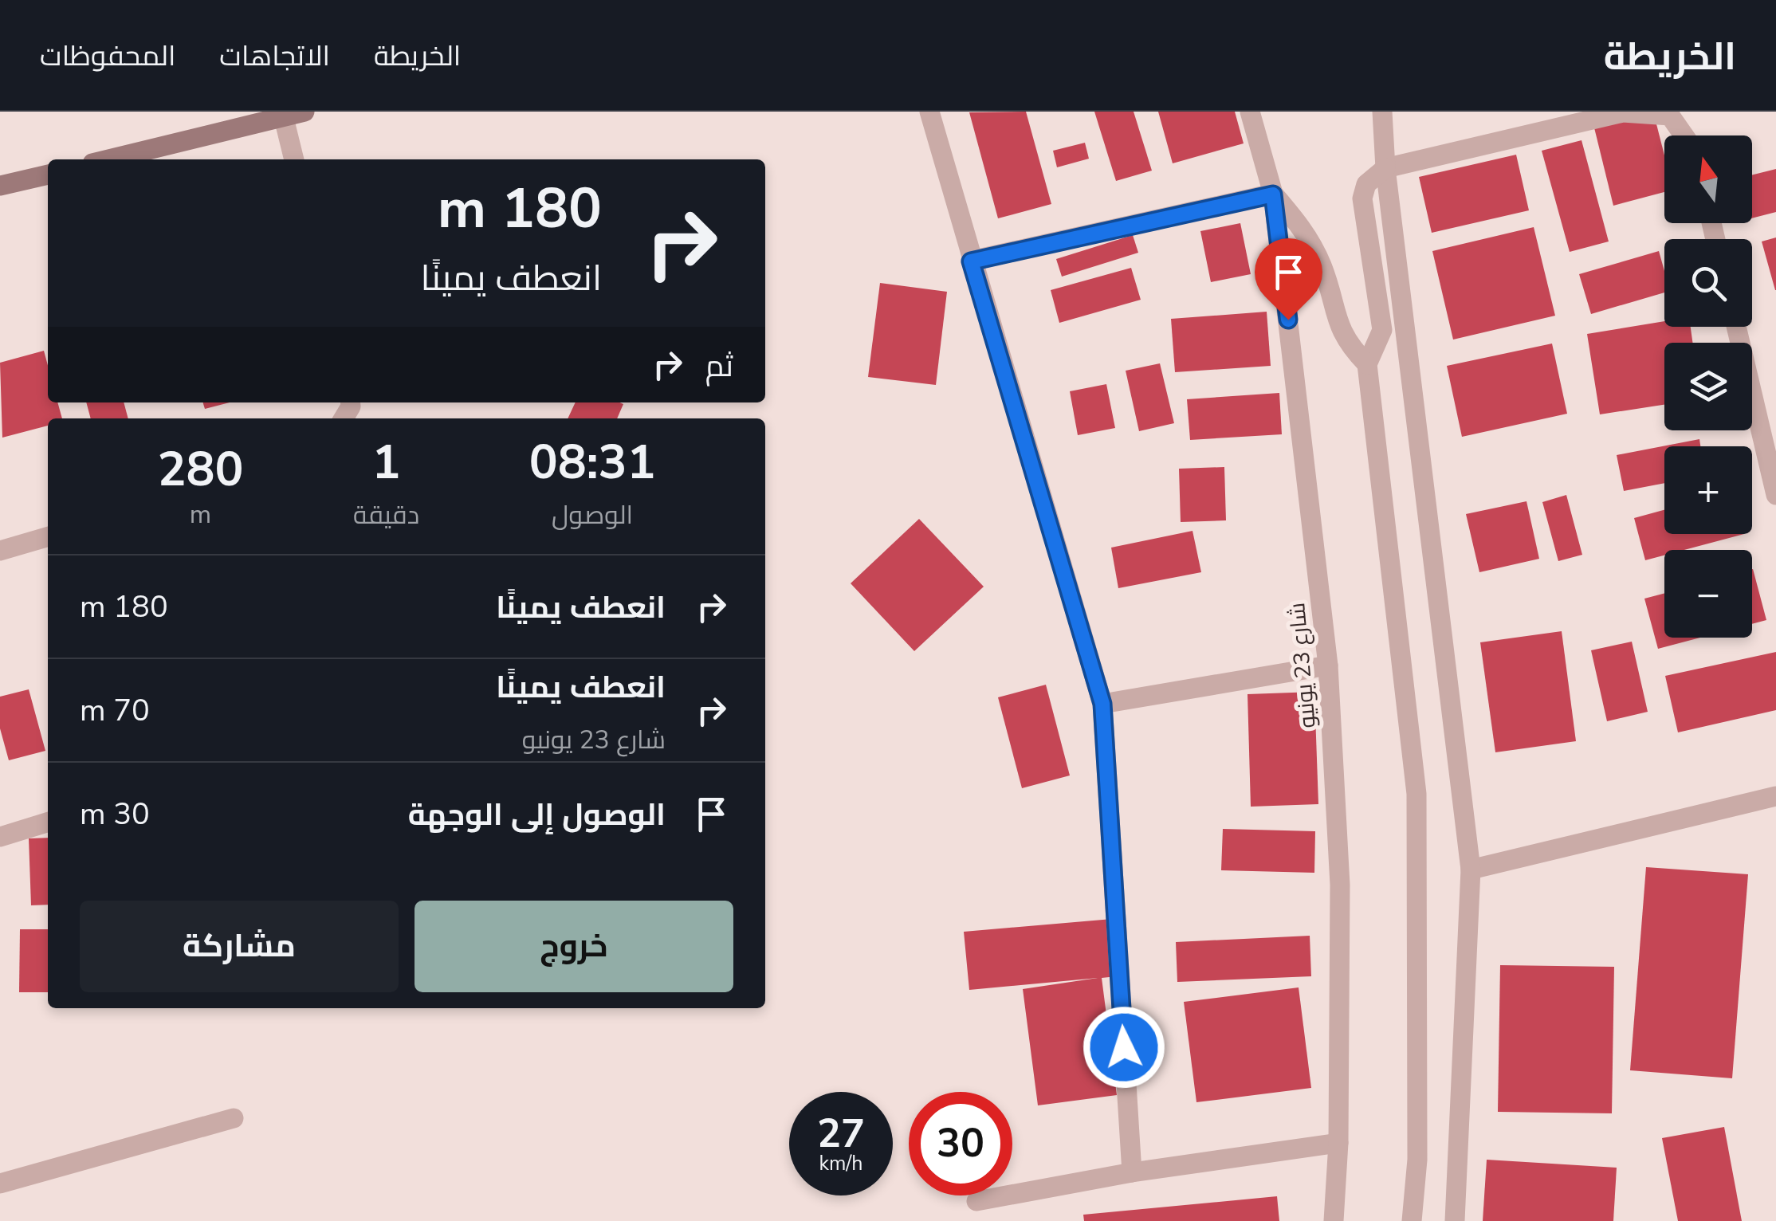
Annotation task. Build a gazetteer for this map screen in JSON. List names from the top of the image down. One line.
{"streets":{"street":["شارع 23 يونيو"]},"north":"top","page":{"header":"الخريطة","nav":["الخريطة","الاتجاهات","المحفوظات"],"map_buttons":["+","−"],"turn":["180 m","انعطف يمينًا"],"then":"ثم","eta":["08:31","الوصول","1","دقيقة","280","m"],"list":[{"name":"انعطف يمينًا","value":"180 m"},{"name":"انعطف يمينًا","note":"شارع 23 يونيو","value":"70 m"},{"name":"الوصول إلى الوجهة","value":"30 m"}],"buttons":["خروج","مشاركة"],"speed":"27 km/h","limit":"30"}}
